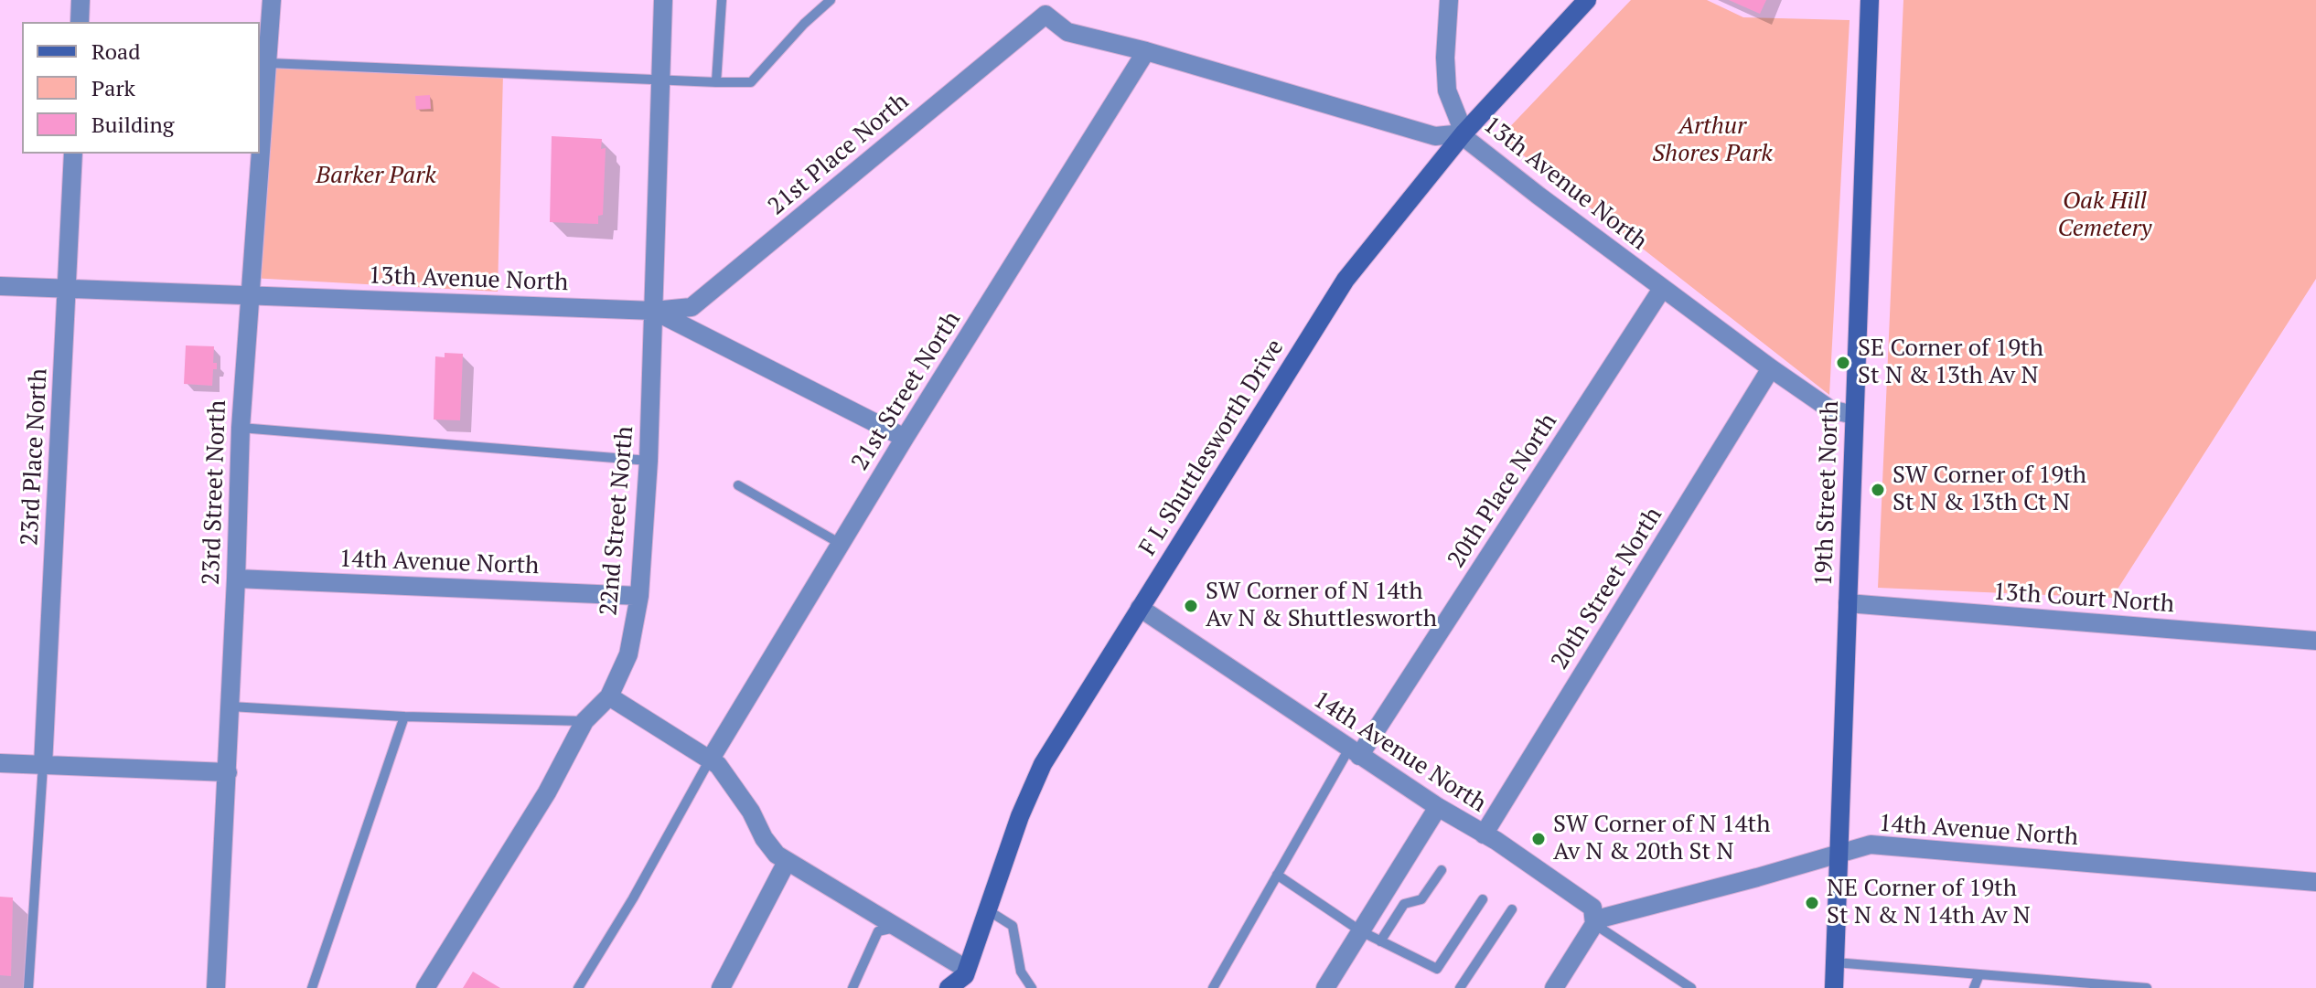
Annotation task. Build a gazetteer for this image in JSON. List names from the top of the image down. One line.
{"streets":{"main road":["F L Shuttlesworth Drive","19th Street North"],"street":["21st Place North","13th Avenue North","21st Street North","23rd Place North","20th Place North","23rd Street North","22nd Street North","14th Avenue North","20th Street North","13th Court North"]},"crossings":[["21st Place North","13th Avenue North"],["21st Place North","22nd Street North"],["13th Avenue North","21st Street North"],["13th Avenue North","F L Shuttlesworth Drive"],["13th Avenue North","23rd Place North"],["13th Avenue North","20th Place North"],["13th Avenue North","23rd Street North"],["13th Avenue North","19th Street North"],["13th Avenue North","22nd Street North"],["13th Avenue North","20th Street North"],["F L Shuttlesworth Drive","14th Avenue North"],["20th Place North","14th Avenue North"],["23rd Street North","14th Avenue North"],["19th Street North","14th Avenue North"],["19th Street North","13th Court North"],["22nd Street North","14th Avenue North"],["14th Avenue North","20th Street North"]],"parks":["Arthur Shores Park","Barker Park","Oak Hill Cemetery"],"places":["SE Corner of 19th St N & 13th Av N","SW Corner of 19th St N & 13th Ct N","SW Corner of N 14th Av N & Shuttlesworth","SW Corner of N 14th Av N & 20th St N","NE Corner of 19th St N & N 14th Av N"],"legend":["Road","Park","Building"]}
